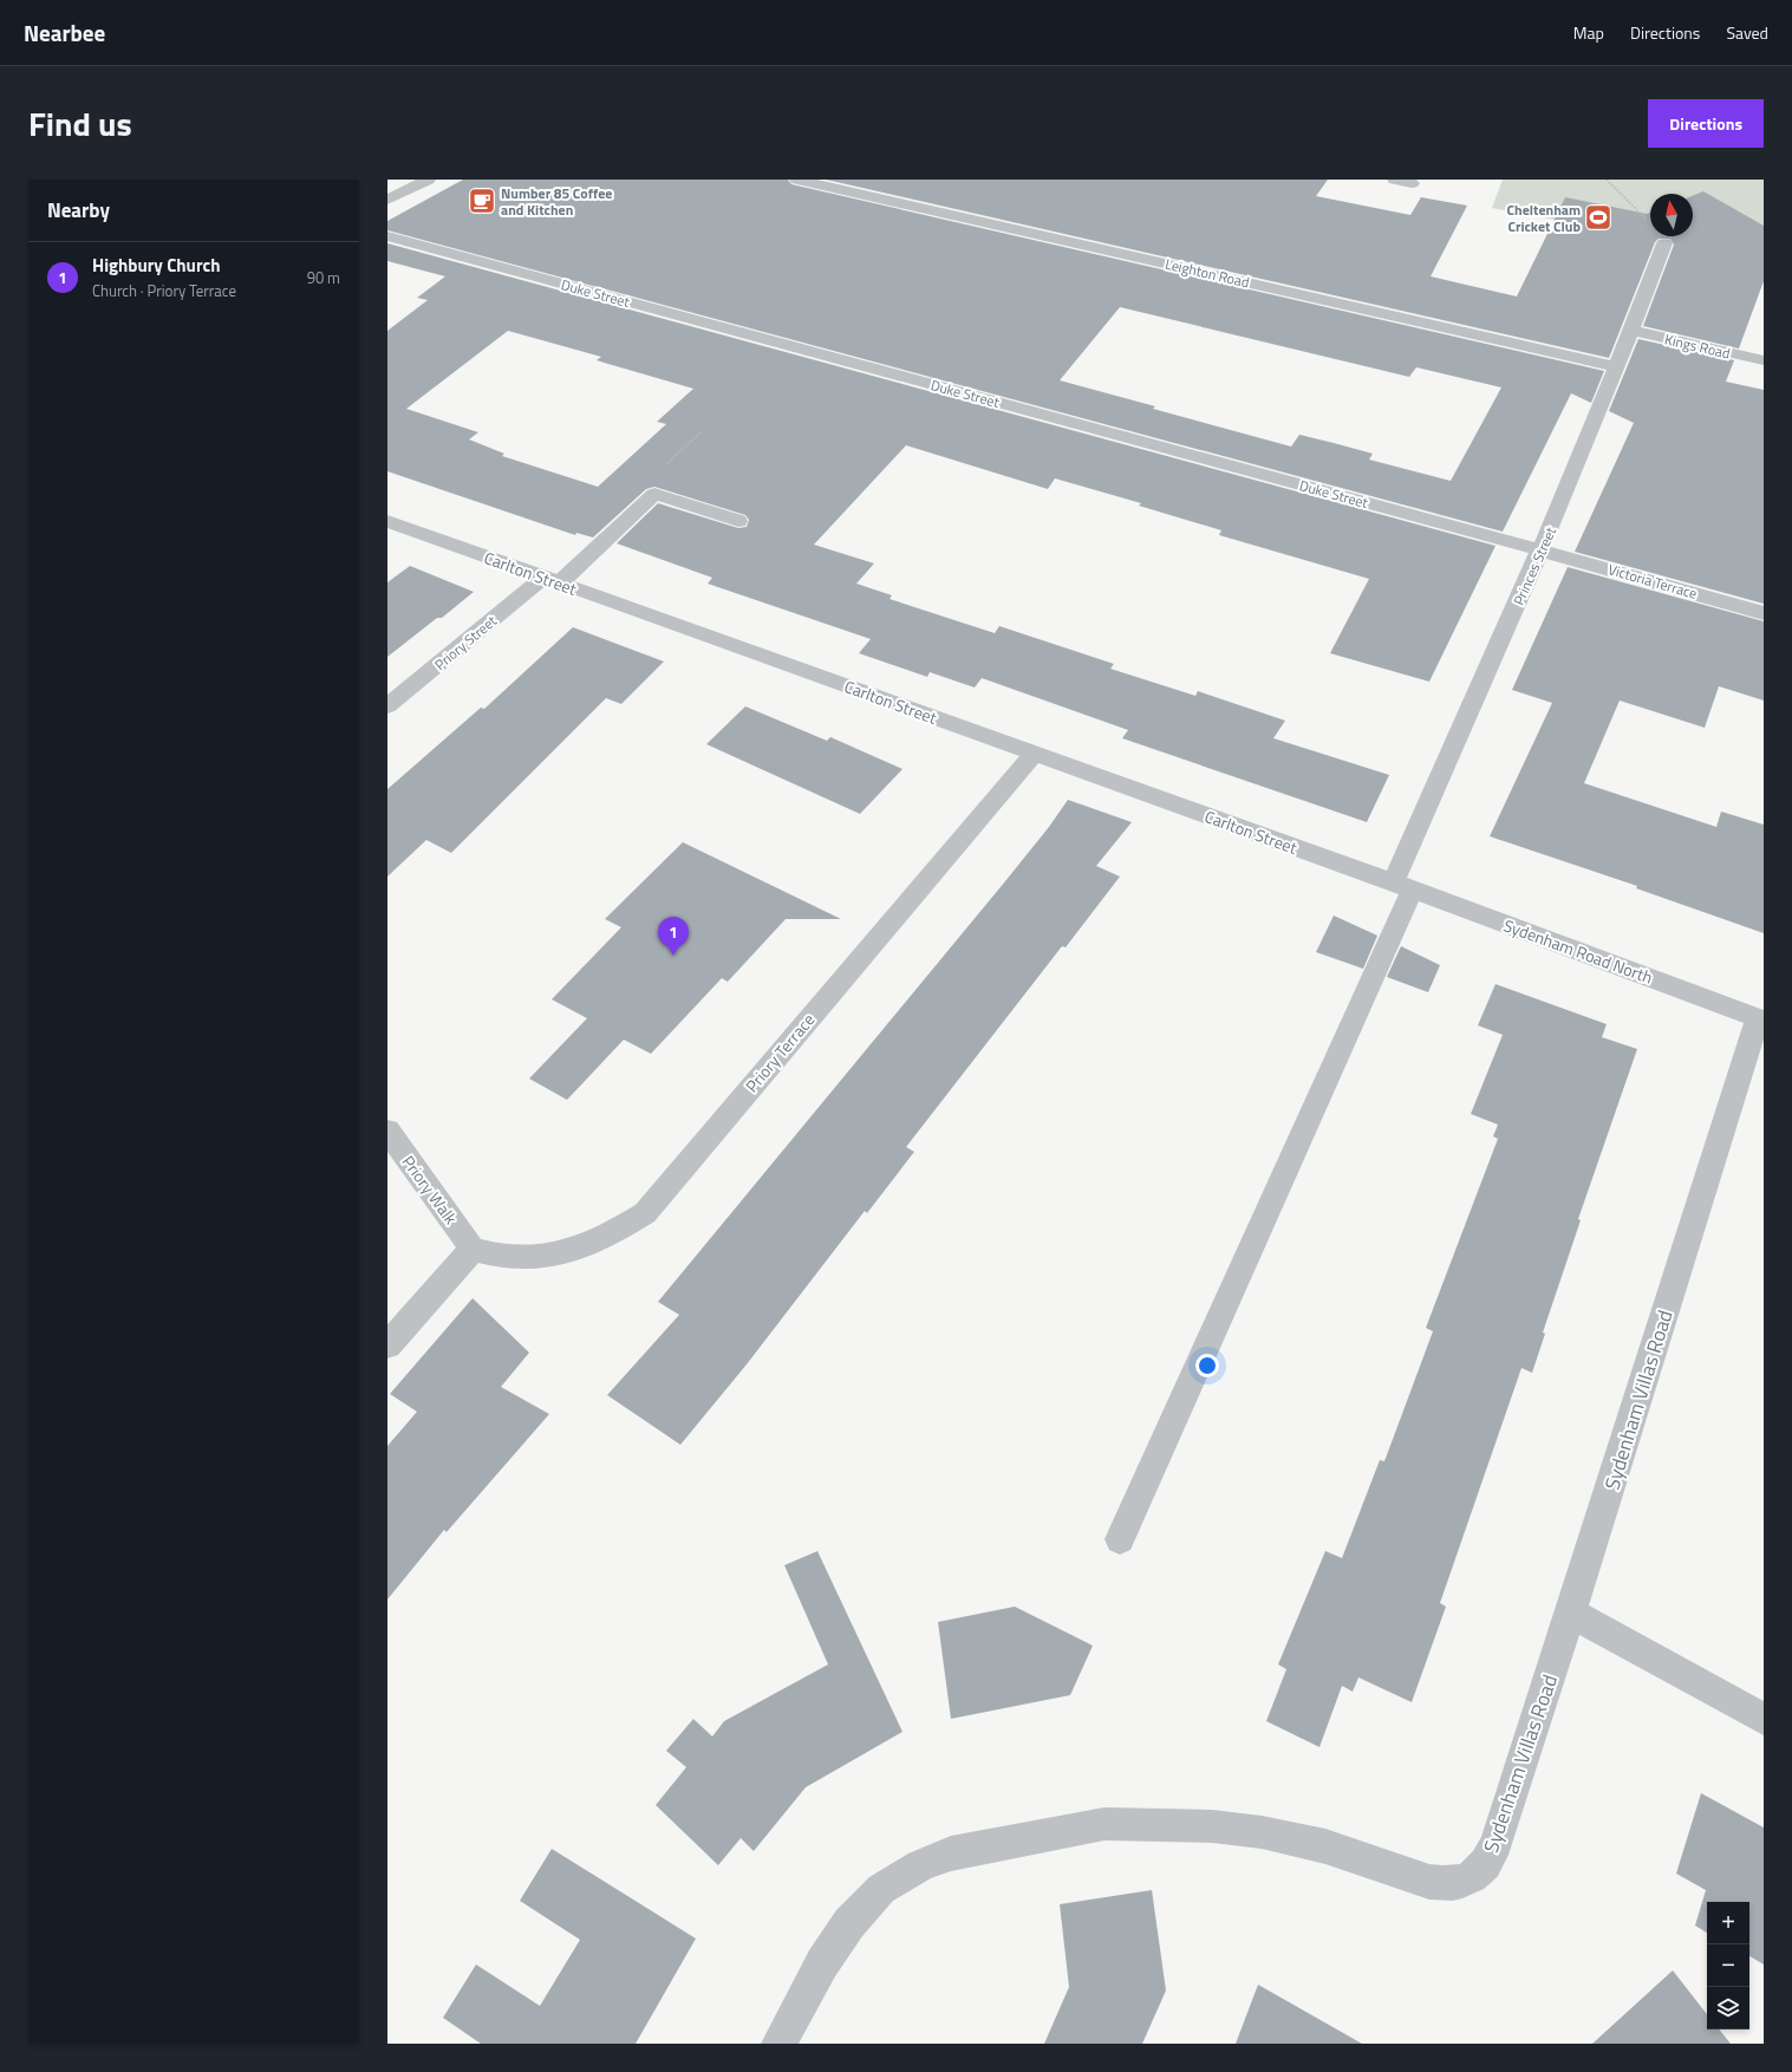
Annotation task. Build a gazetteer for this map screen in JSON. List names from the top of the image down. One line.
{"streets":{"street":["Leighton Road","Duke Street","Kings Road","Princes Street","Carlton Street","Victoria Terrace","Priory Street","Sydenham Road North","Priory Terrace","Priory Walk","Sydenham Villas Road"]},"crossings":[["Leighton Road","Princes Street"],["Duke Street","Princes Street"],["Duke Street","Victoria Terrace"],["Kings Road","Princes Street"],["Princes Street","Carlton Street"],["Princes Street","Victoria Terrace"],["Princes Street","Sydenham Road North"],["Carlton Street","Priory Street"],["Carlton Street","Sydenham Road North"],["Carlton Street","Priory Terrace"],["Sydenham Road North","Sydenham Villas Road"],["Priory Terrace","Priory Walk"]],"places":{"cafe":["Number 85 Coffee and Kitchen"],"sports":["Cheltenham Cricket Club"]},"north":"top","page":{"header":"Nearbee","nav":["Map","Directions","Saved"],"title":"Find us","buttons":"Directions","heading":"Nearby","list":[{"mark":"1","name":"Highbury Church","note":"Church · Priory Terrace","value":"90 m"}],"pins":"1","map_buttons":["+","−"]}}
